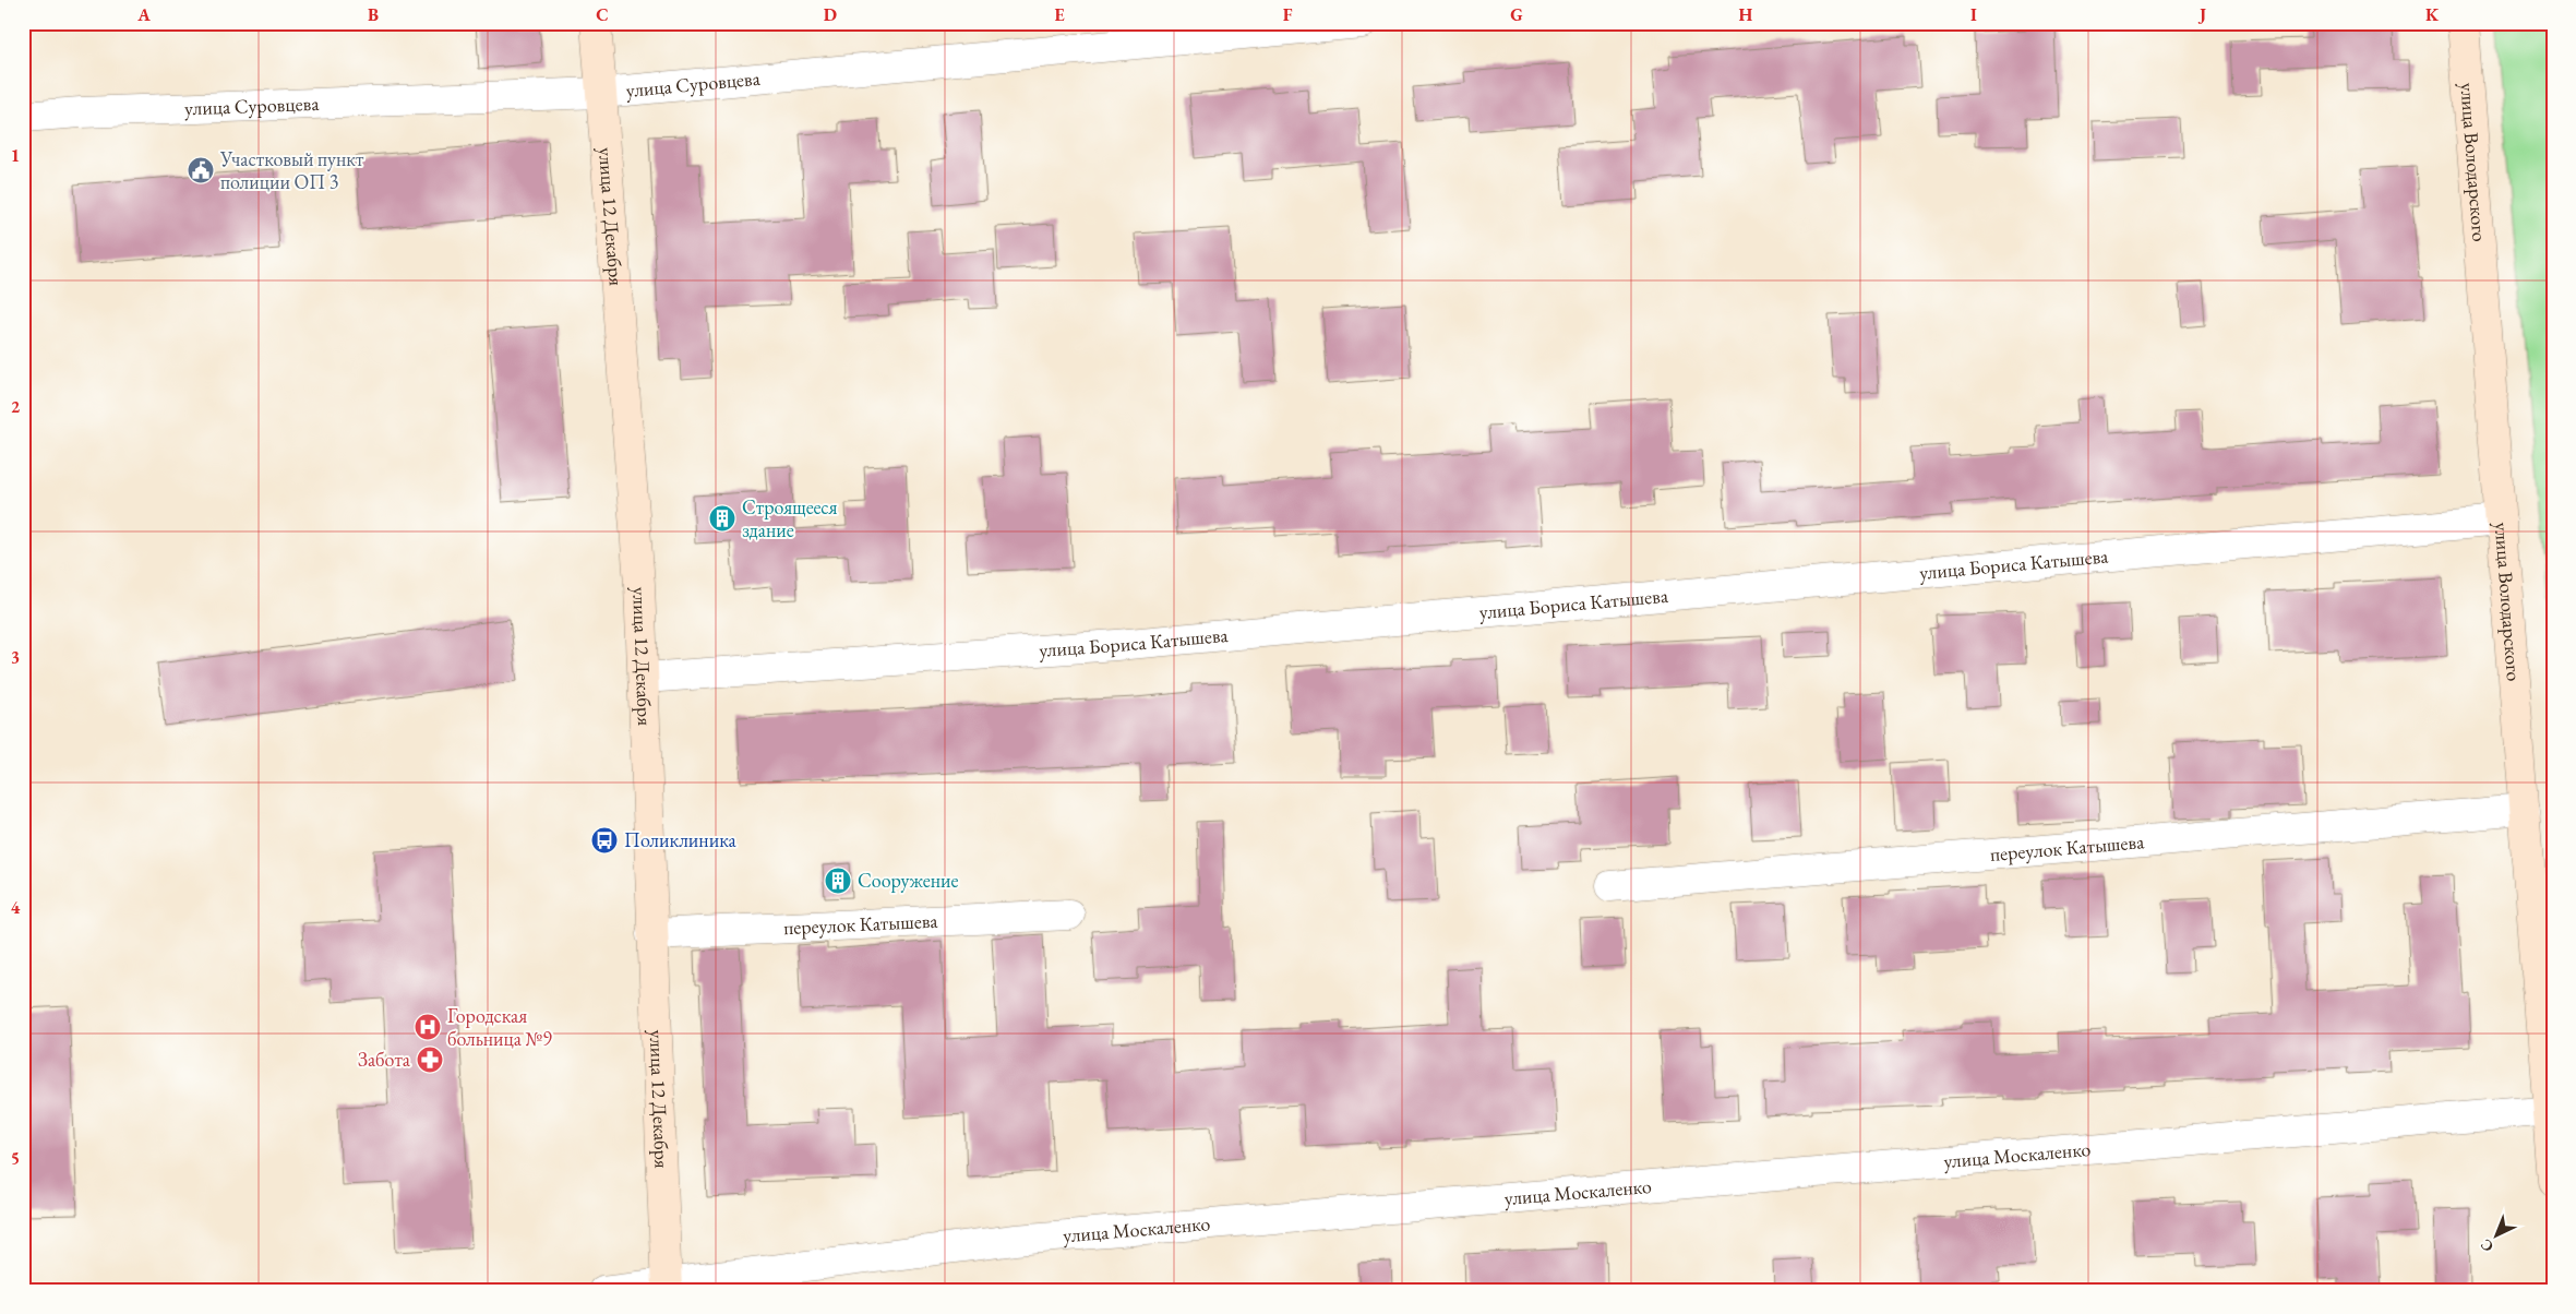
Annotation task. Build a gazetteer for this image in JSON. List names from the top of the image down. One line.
{"streets":{"main road":["улица Володарского","улица 12 Декабря"],"street":["улица Суровцева","улица Бориса Катышева","переулок Катышева","улица Москаленко"]},"crossings":[["улица Суровцева","улица 12 Декабря"],["улица Володарского","улица Бориса Катышева"],["улица Володарского","переулок Катышева"],["улица Володарского","улица Москаленко"],["улица 12 Декабря","улица Бориса Катышева"],["улица 12 Декабря","переулок Катышева"],["улица 12 Декабря","улица Москаленко"]],"places":{"public building":["Участковый пункт полиции ОП 3"],"building":["Строящееся здание","Сооружение"],"bus stop":["Поликлиника"],"hospital":["Городская больница №9"],"pharmacy":["Забота"]},"north":"bottom left","grid":{"columns":["A","B","C","D","E","F","G","H","I","J","K"],"rows":["1","2","3","4","5"]}}
